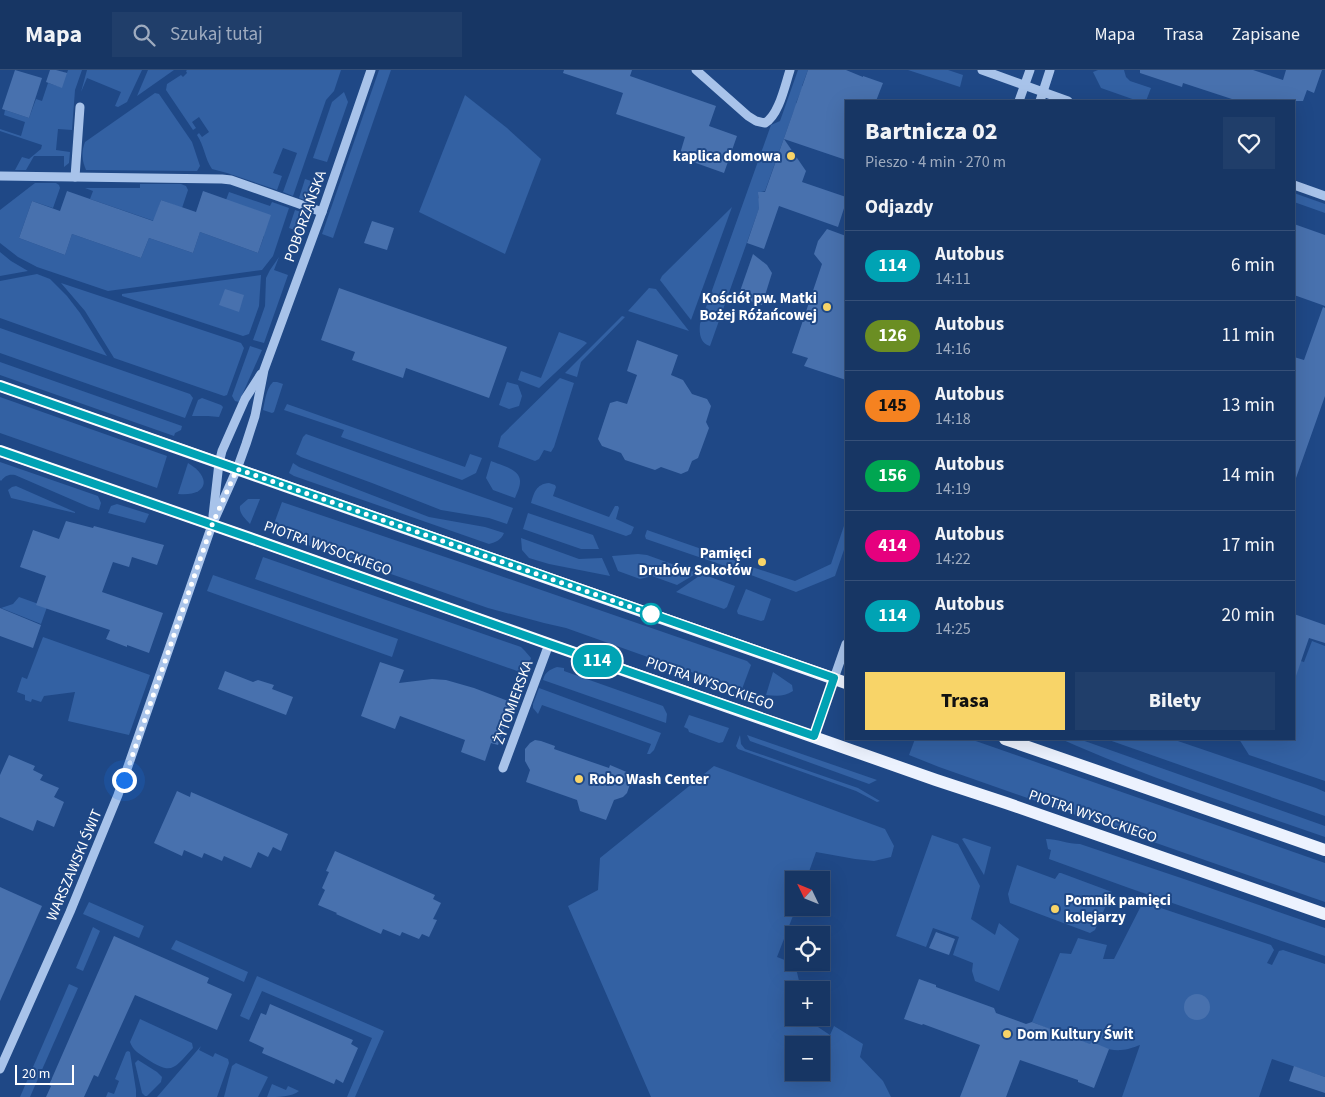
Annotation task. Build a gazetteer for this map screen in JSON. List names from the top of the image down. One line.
{"streets":{"main road":["PIOTRA WYSOCKIEGO"],"street":["POBORZAŃSKA","ŻYTOMIERSKA","WARSZAWSKI ŚWIT"]},"crossings":[["POBORZAŃSKA","PIOTRA WYSOCKIEGO"],["POBORZAŃSKA","WARSZAWSKI ŚWIT"],["PIOTRA WYSOCKIEGO","ŻYTOMIERSKA"],["PIOTRA WYSOCKIEGO","WARSZAWSKI ŚWIT"]],"places":["kaplica domowa","Kościół pw. Matki Bożej Różańcowej","Pamięci Druhów Sokołów","Robo Wash Center","Pomnik pamięci kolejarzy","Dom Kultury Świt"],"lines":["bus line 114"],"scale_bar":"20 m","north":"top left","page":{"header":"Mapa","search":"Szukaj tutaj","nav":["Mapa","Trasa","Zapisane"],"on_map":"114","heading":[["Bartnicza 02","Pieszo · 4 min · 270 m"],"Odjazdy"],"list":[{"mark":"114","name":"Autobus","note":"14:11","value":"6 min"},{"mark":"126","name":"Autobus","note":"14:16","value":"11 min"},{"mark":"145","name":"Autobus","note":"14:18","value":"13 min"},{"mark":"156","name":"Autobus","note":"14:19","value":"14 min"},{"mark":"414","name":"Autobus","note":"14:22","value":"17 min"},{"mark":"114","name":"Autobus","note":"14:25","value":"20 min"}],"buttons":["Trasa","Bilety"],"map_buttons":["+","−"],"scale":"20 m"}}
